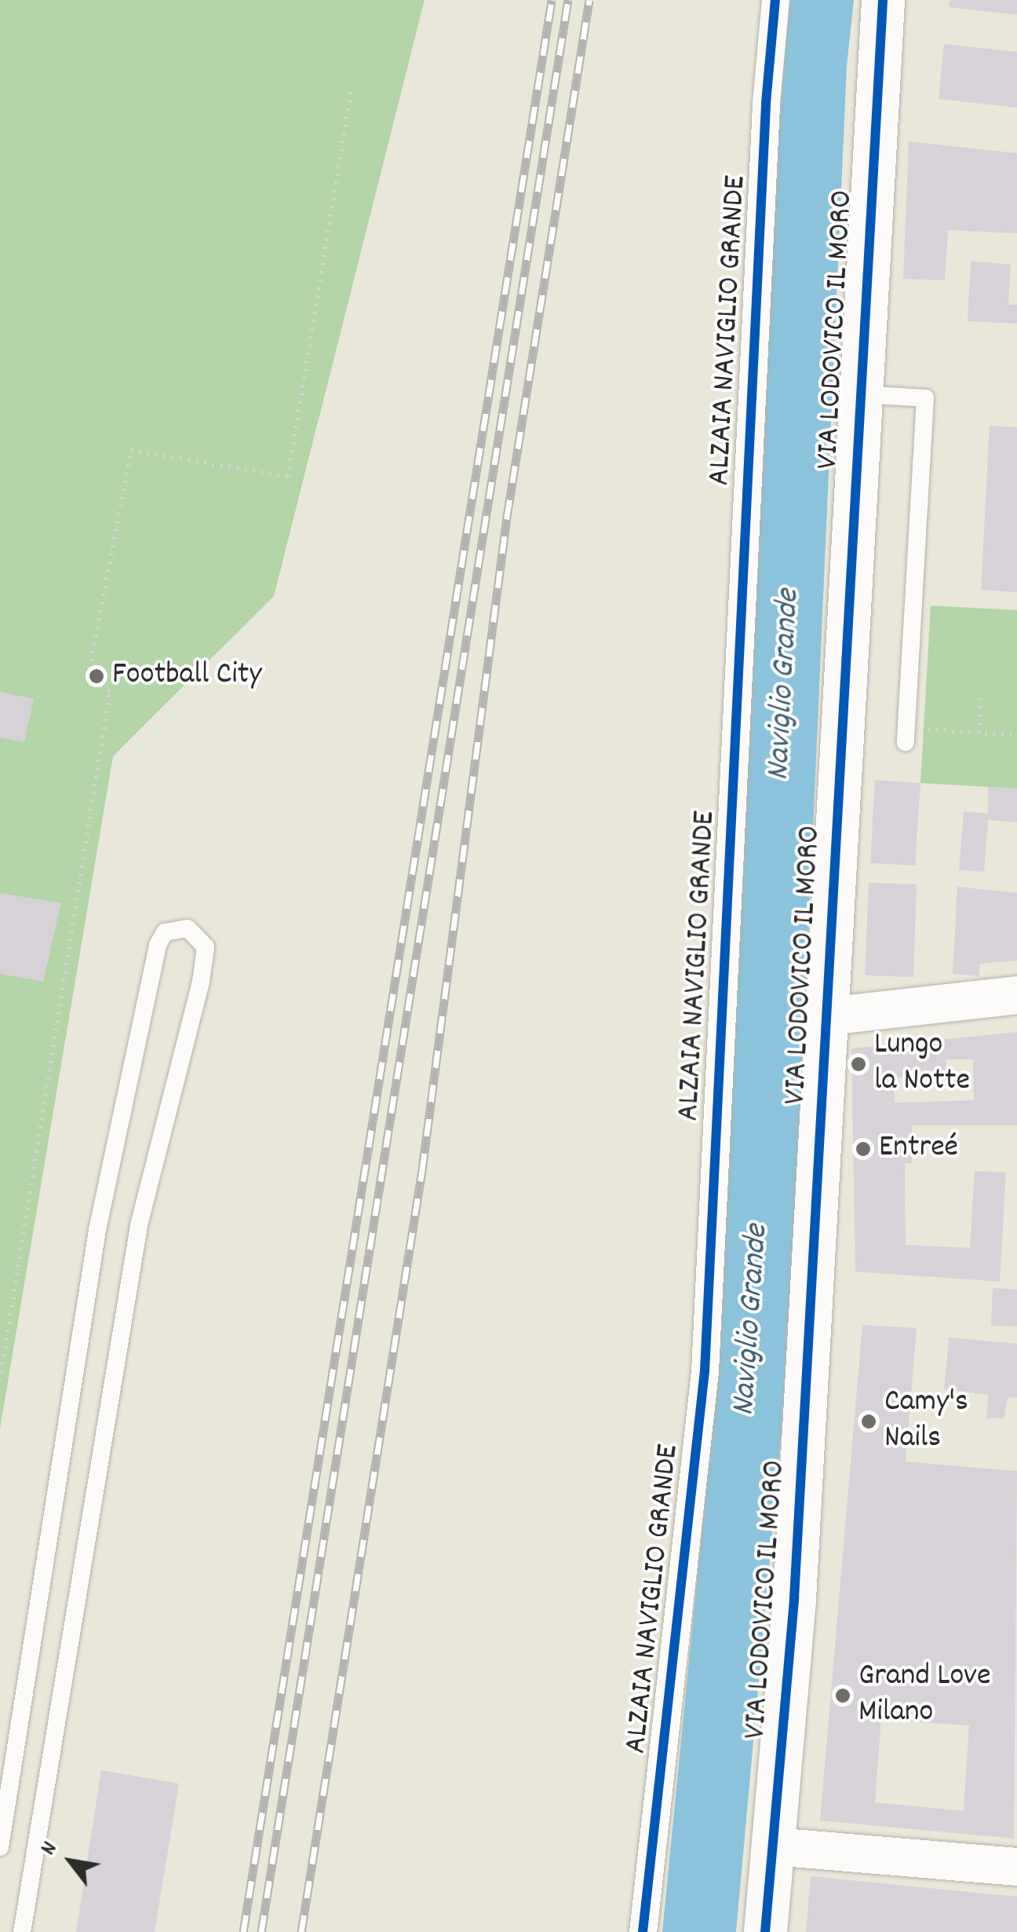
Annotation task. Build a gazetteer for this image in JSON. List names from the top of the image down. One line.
{"streets":{"street":["VIA LODOVICO IL MORO","ALZAIA NAVIGLIO GRANDE"]},"water":["Naviglio Grande"],"places":["Football City","Lungo la Notte","Entreé","Camy's Nails","Grand Love Milano"],"north":"top left"}
